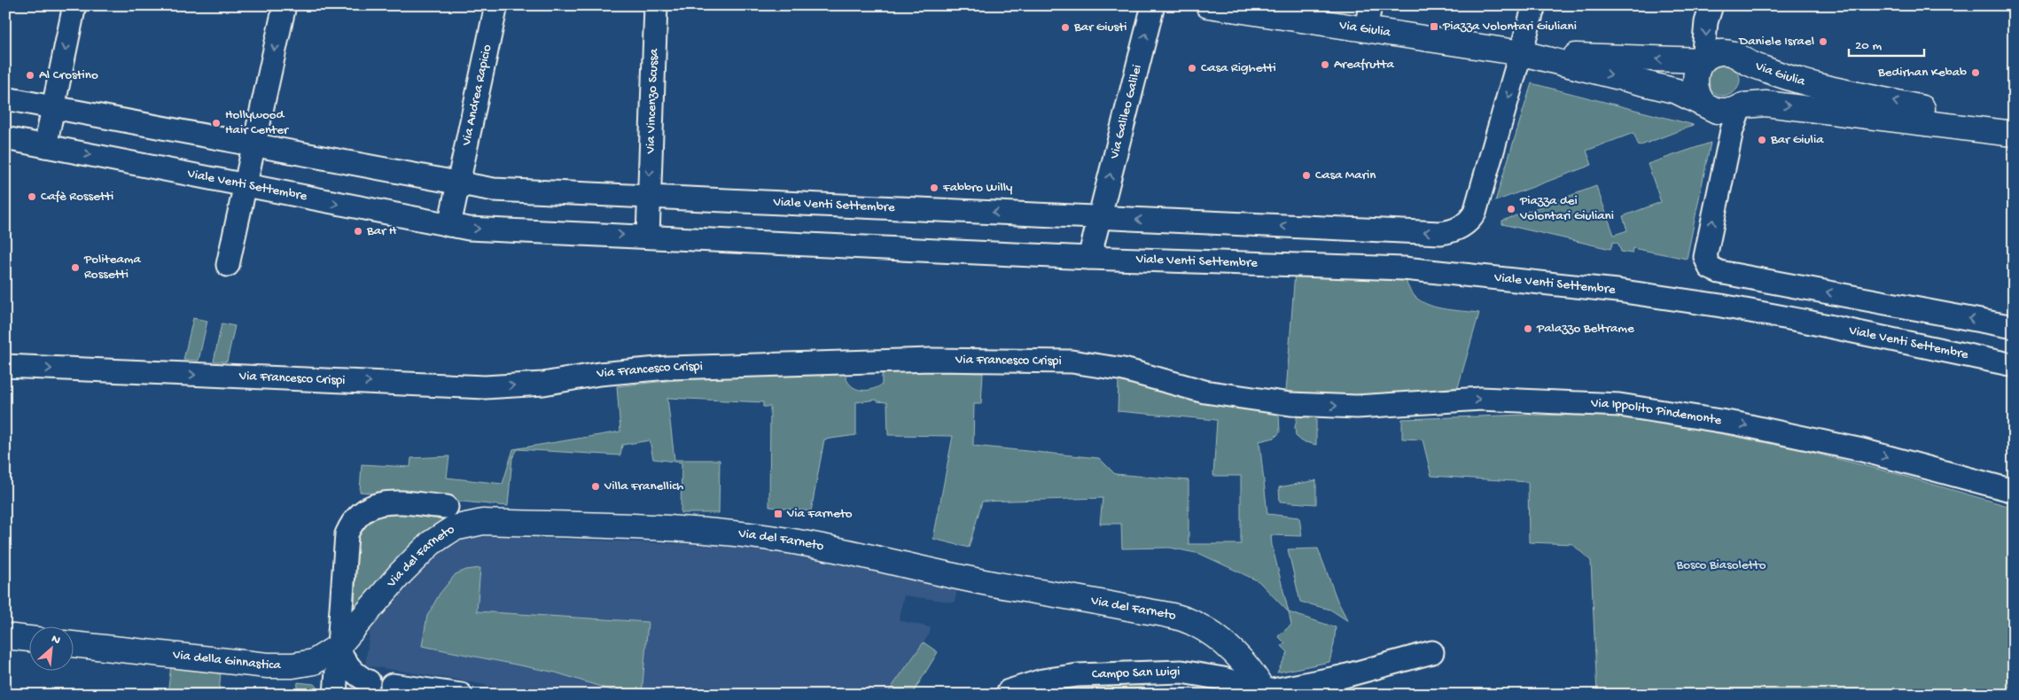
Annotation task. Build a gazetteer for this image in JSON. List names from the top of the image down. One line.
{"streets":{"street":["Via Giulia","Via Andrea Rapicio","Via Vincenzo Scussa","Via Galileo Galilei","Viale Venti Settembre","Via Francesco Crispi","Via Ippolito Pindemonte","Via del Farneto","Via della Ginnastica","Campo San Luigi"]},"crossings":[["Via Giulia","Viale Venti Settembre"],["Via Andrea Rapicio","Viale Venti Settembre"],["Via Vincenzo Scussa","Viale Venti Settembre"],["Via Galileo Galilei","Viale Venti Settembre"],["Via Francesco Crispi","Via Ippolito Pindemonte"],["Via del Farneto","Via della Ginnastica"],["Via del Farneto","Campo San Luigi"]],"one_way":["Via Vincenzo Scussa","Via Galileo Galilei","Via Francesco Crispi","Via Ippolito Pindemonte"],"parks":["Bosco Biasoletto"],"places":{"transit":["Piazza Volontari Giuliani","Via Farneto"],"other":["Bar Giusti","Daniele Israel","Areafrutta","Casa Righetti","Bedirhan Kebab","Al Crostino","Hollywood Hair Center","Bar Giulia","Casa Marin","Fabbro Willy","Cafè Rossetti","Piazza dei Volontari Giuliani","Bar H","Politeama Rossetti","Palazzo Beltrame","Villa Franellich"]},"scale_bar":"20 m","north":"top right"}
